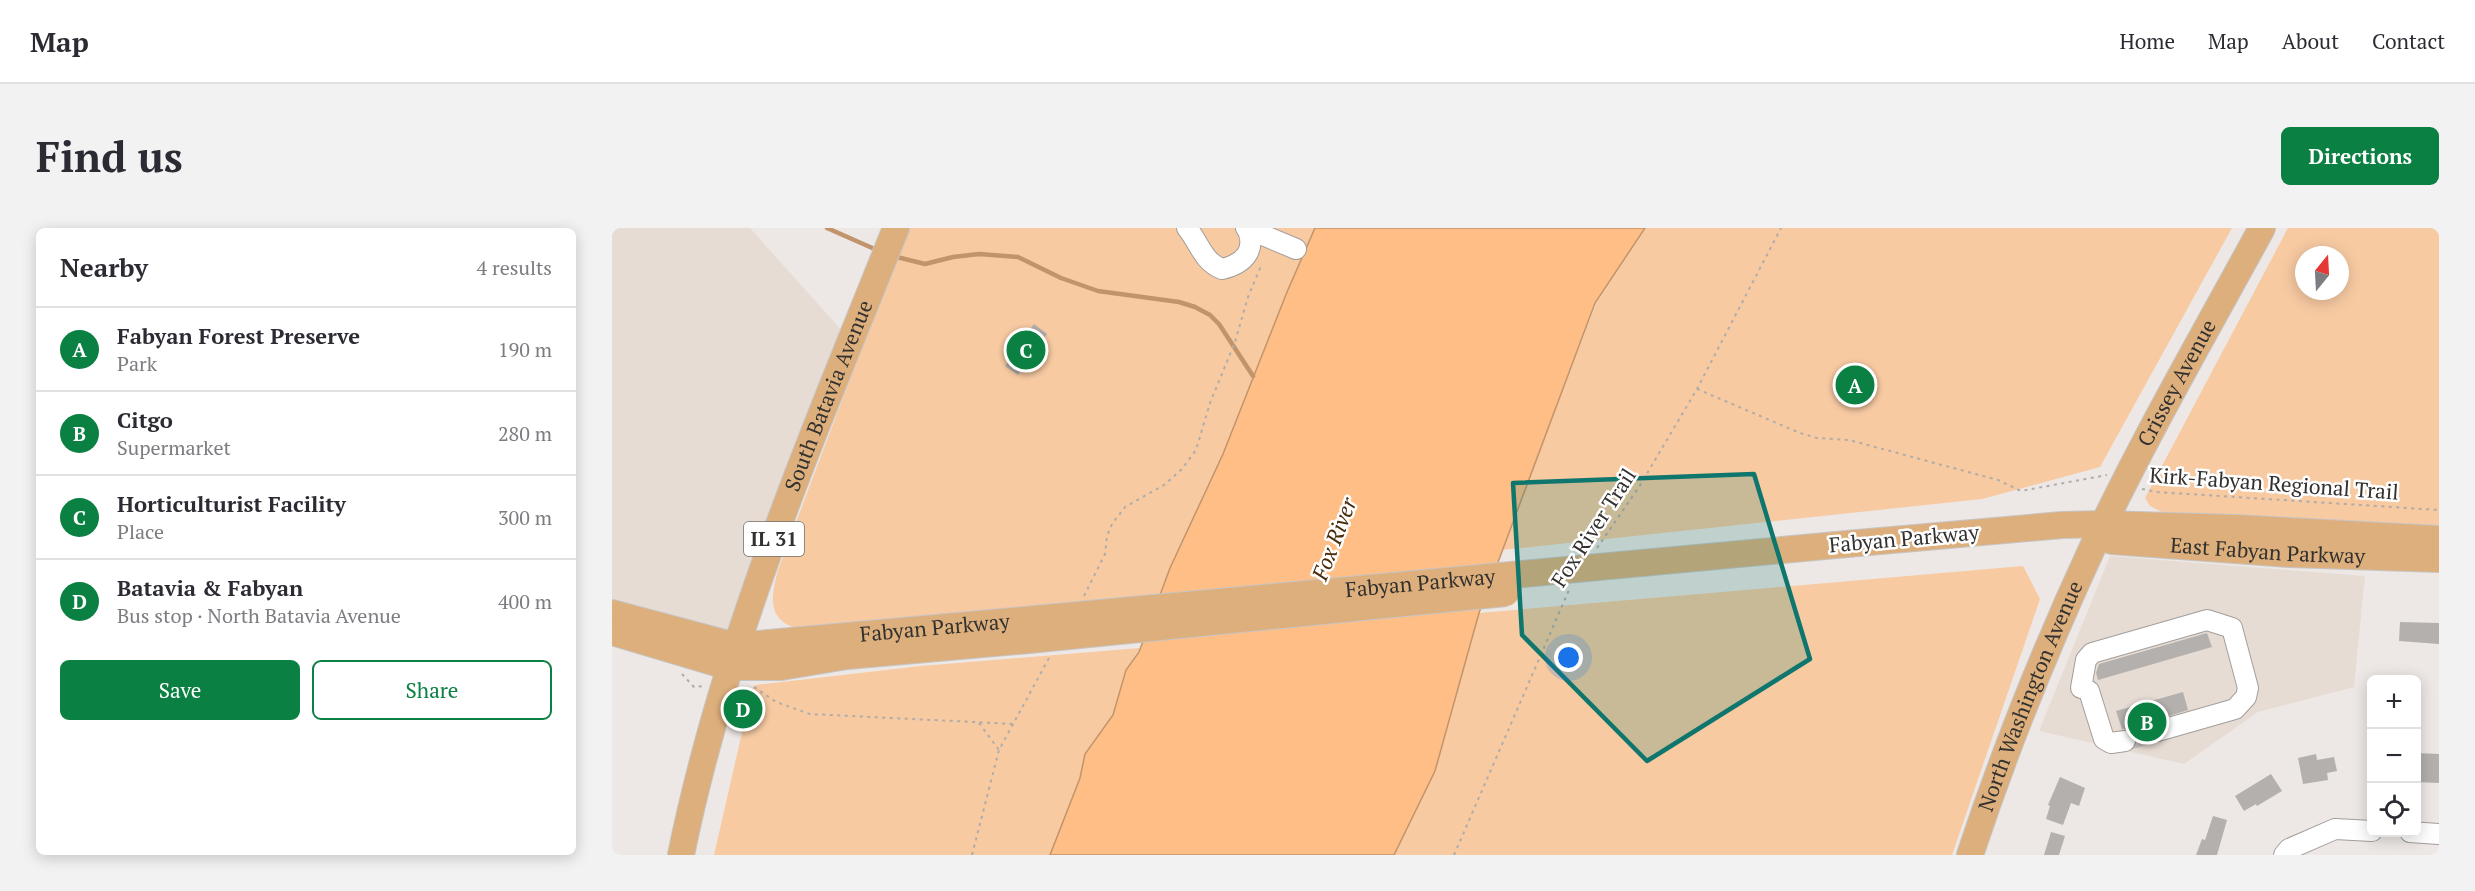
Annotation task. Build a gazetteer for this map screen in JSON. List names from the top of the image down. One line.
{"streets":{"main road":["Crissey Avenue","South Batavia Avenue","IL 31","Fabyan Parkway","East Fabyan Parkway","North Washington Avenue"],"path":["Kirk-Fabyan Regional Trail","Fox River Trail"]},"crossings":[["Crissey Avenue","Kirk-Fabyan Regional Trail"],["Crissey Avenue","Fabyan Parkway"],["Crissey Avenue","East Fabyan Parkway"],["Crissey Avenue","North Washington Avenue"],["South Batavia Avenue","IL 31"],["South Batavia Avenue","Fabyan Parkway"],["Kirk-Fabyan Regional Trail","Fox River Trail"],["IL 31","Fabyan Parkway"],["Fabyan Parkway","East Fabyan Parkway"],["Fabyan Parkway","North Washington Avenue"],["East Fabyan Parkway","North Washington Avenue"]],"water":["Fox River"],"north":"top","page":{"header":"Map","nav":["Home","Map","About","Contact"],"buttons":["Directions",["Save","Share"]],"title":"Find us","heading":["Nearby","4 results"],"list":[{"mark":"A","name":"Fabyan Forest Preserve","note":"Park","value":"190 m"},{"mark":"B","name":"Citgo","note":"Supermarket","value":"280 m"},{"mark":"C","name":"Horticulturist Facility","note":"Place","value":"300 m"},{"mark":"D","name":"Batavia & Fabyan","note":"Bus stop · North Batavia Avenue","value":"400 m"}],"pins":["C","A","D","B"],"map_buttons":["+","−"]}}
